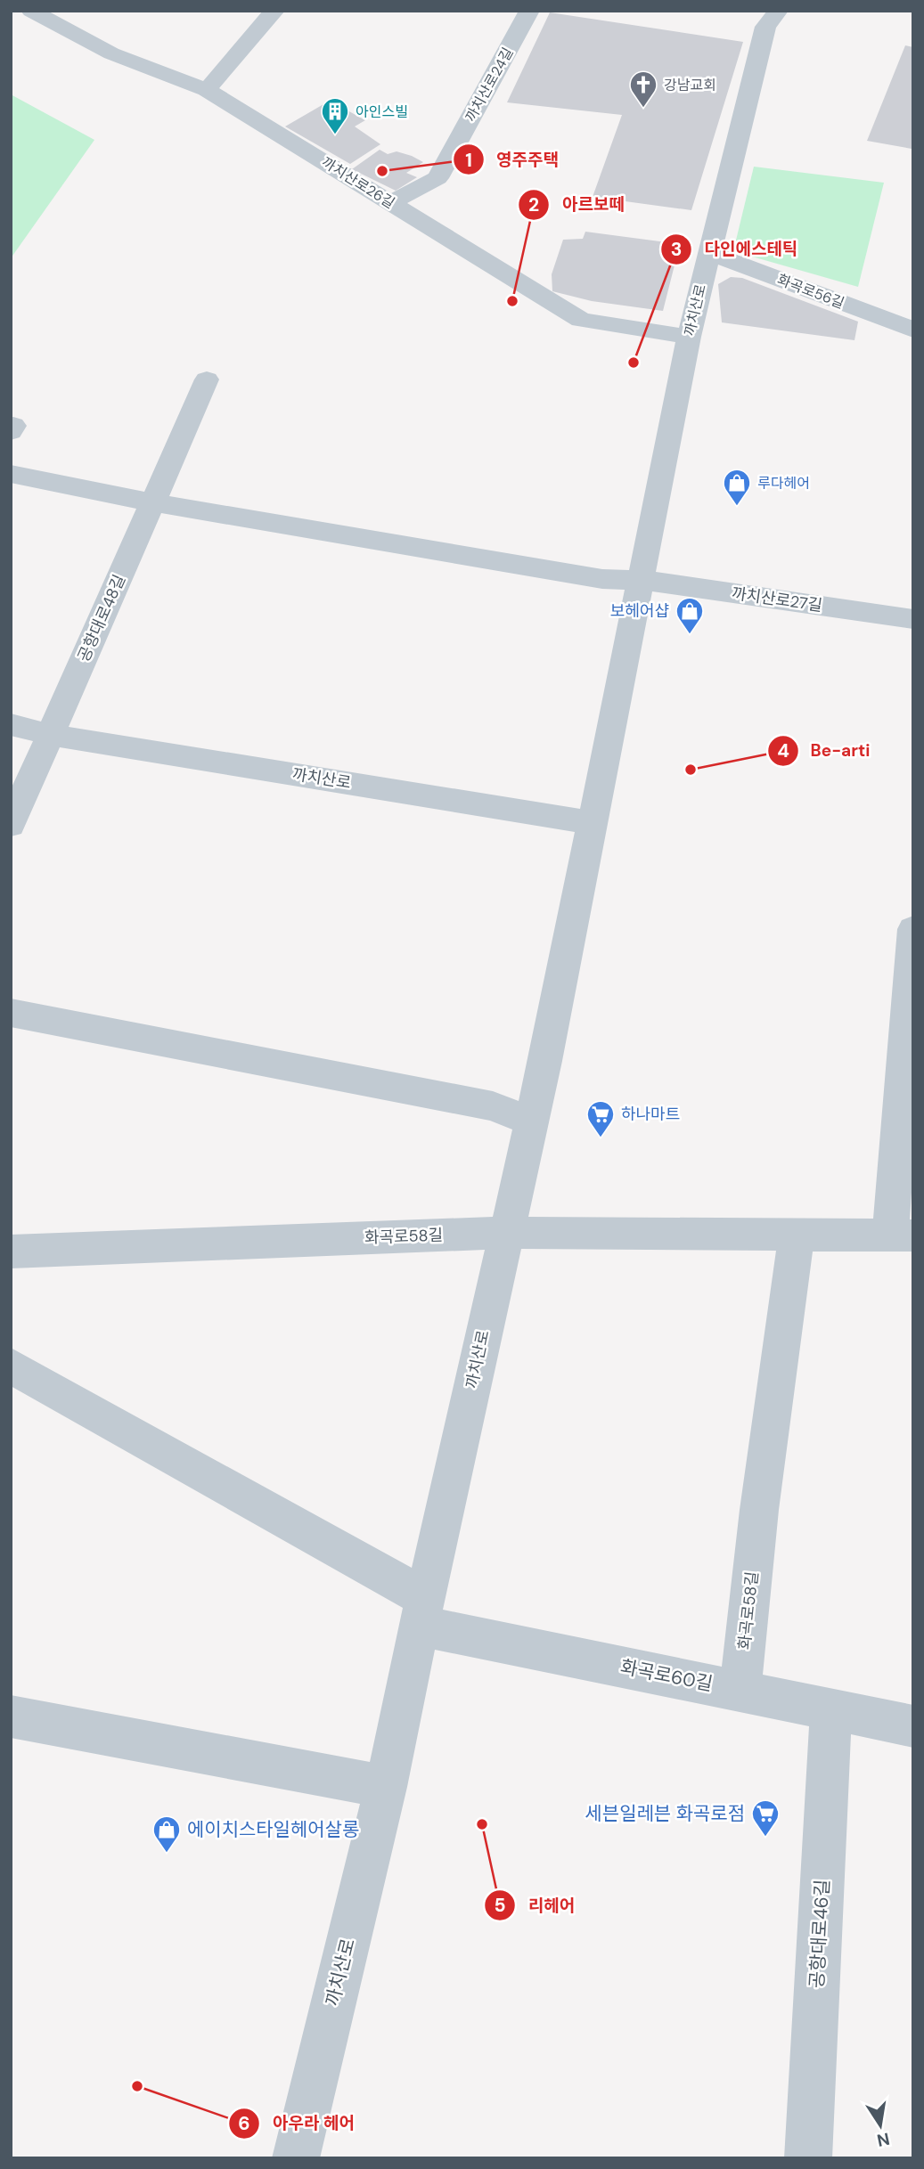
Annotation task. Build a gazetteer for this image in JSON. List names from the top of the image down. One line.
{"streets":{"street":["까치산로24길","까치산로26길","화곡로56길","까치산로","까치산로27길","공항대로48길","화곡로58길","화곡로60길","공항대로46길"]},"crossings":[["까치산로24길","까치산로26길"],["까치산로26길","까치산로"],["화곡로56길","까치산로"],["까치산로","까치산로27길"],["까치산로","공항대로48길"],["까치산로","화곡로58길"],["까치산로","화곡로60길"],["화곡로58길","화곡로60길"],["화곡로60길","공항대로46길"]],"places":{"church":["강남교회"],"building":["아인스빌"],"other":["영주주택","아르보떼","다인에스테틱","Be-arti","리헤어","아우라 헤어"],"shop":["루다헤어","보헤어샵","에이치스타일헤어살롱"],"supermarket":["하나마트","세븐일레븐 화곡로점"]},"north":"bottom"}
